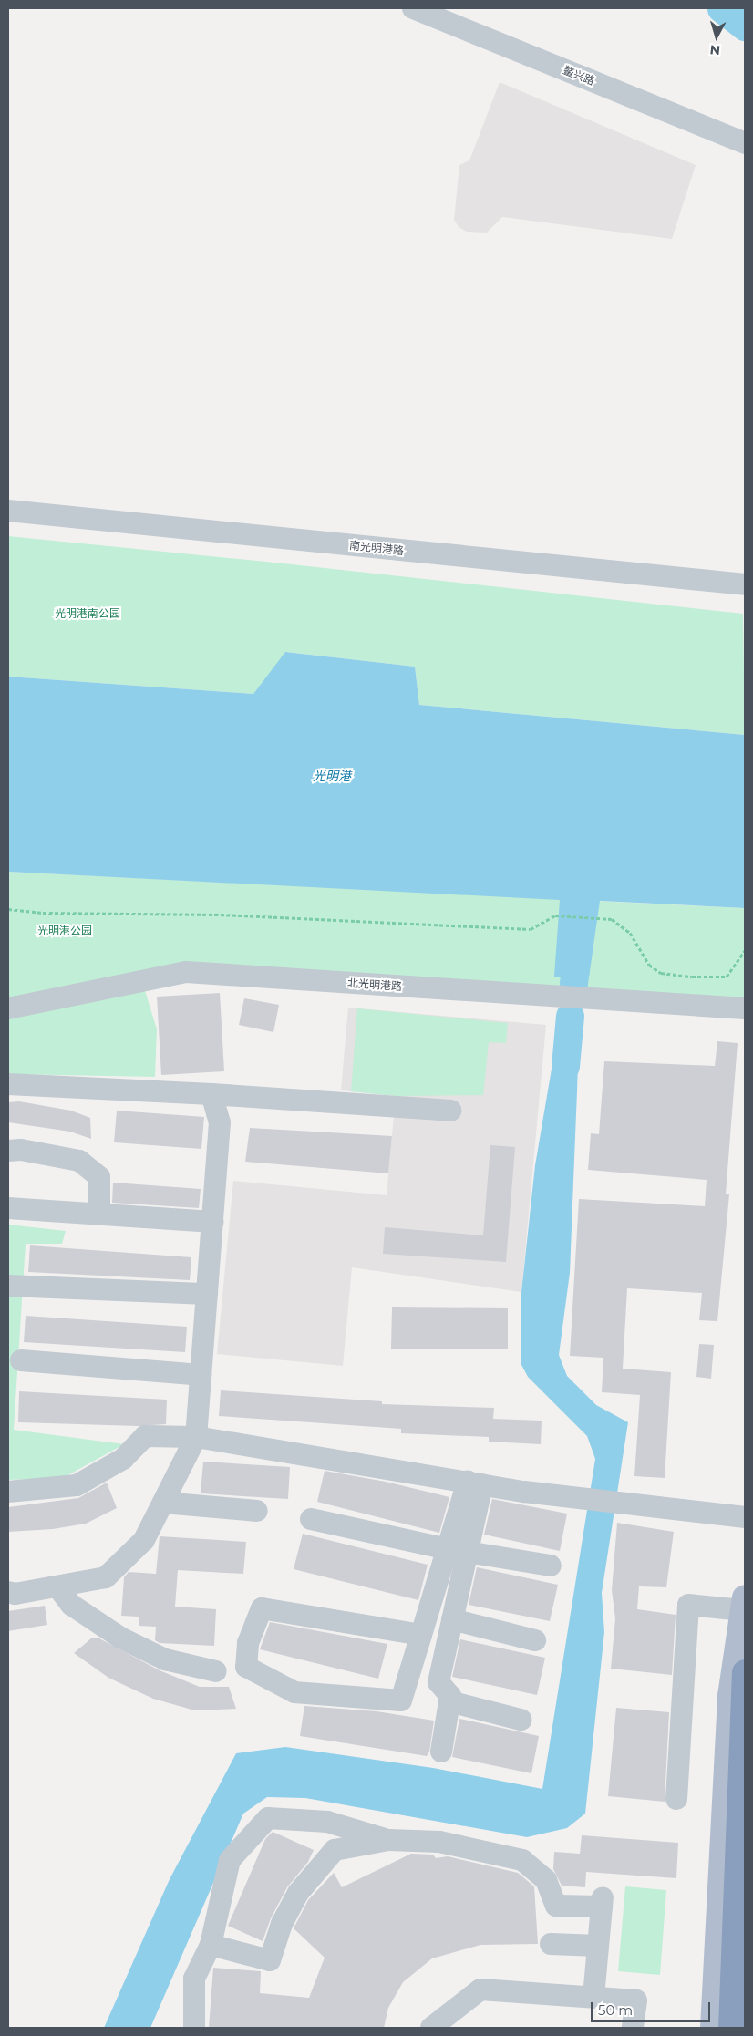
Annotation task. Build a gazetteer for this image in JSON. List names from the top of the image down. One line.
{"streets":{"street":["鳌兴路","南光明港路","北光明港路"]},"water":["光明港"],"parks":["光明港南公园","光明港公园"],"scale_bar":"50 m","north":"bottom"}
